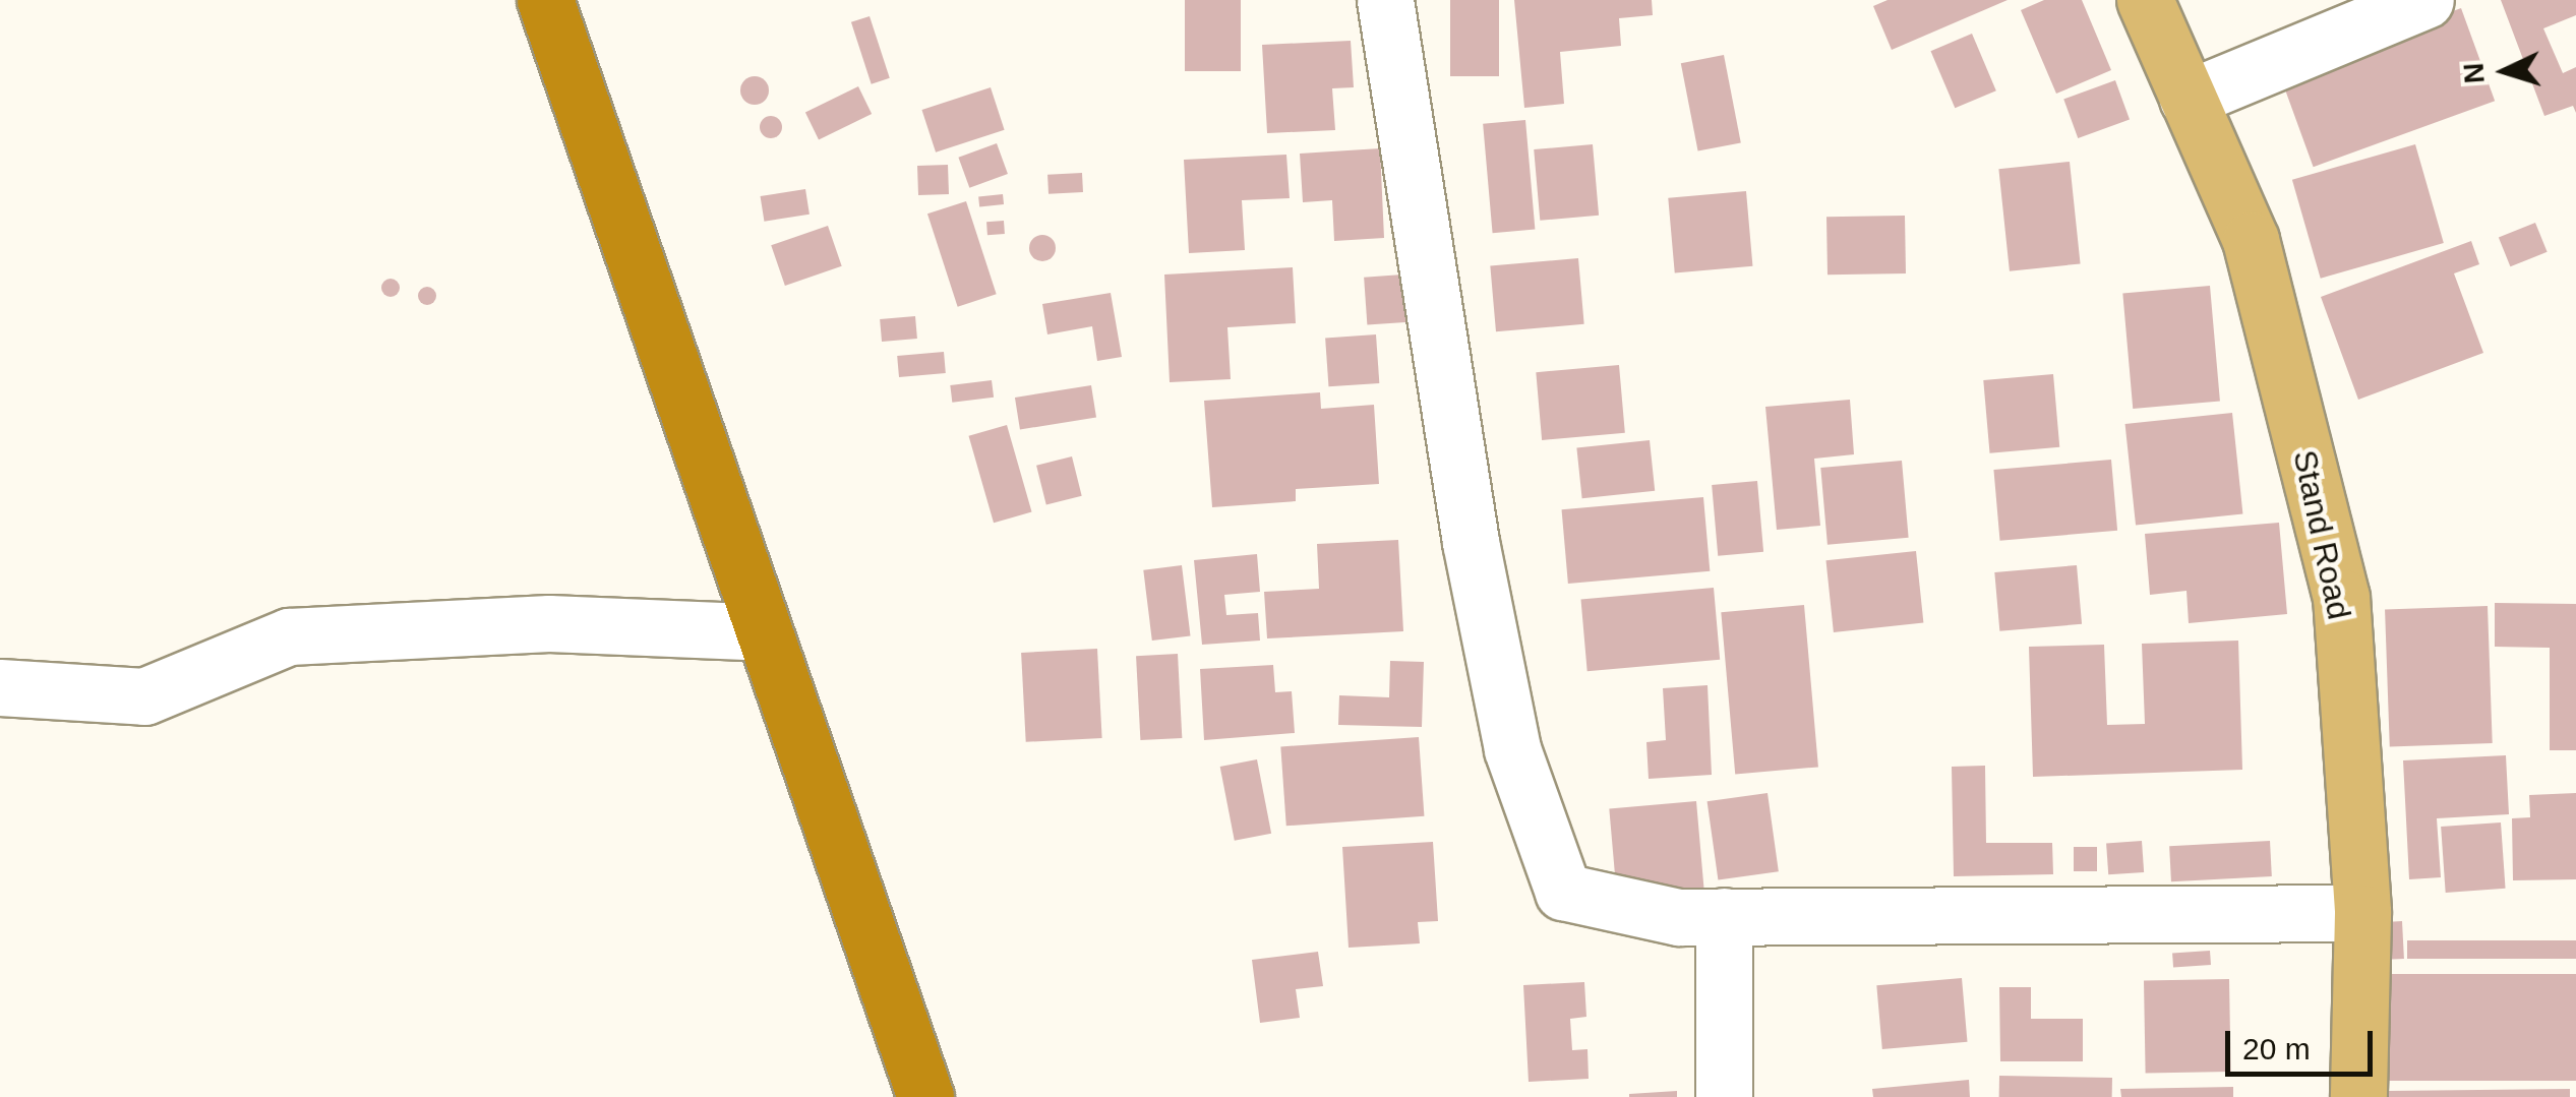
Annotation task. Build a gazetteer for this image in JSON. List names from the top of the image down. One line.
{"streets":{"main road":["Stand Road"]},"scale_bar":"20 m","north":"left"}
